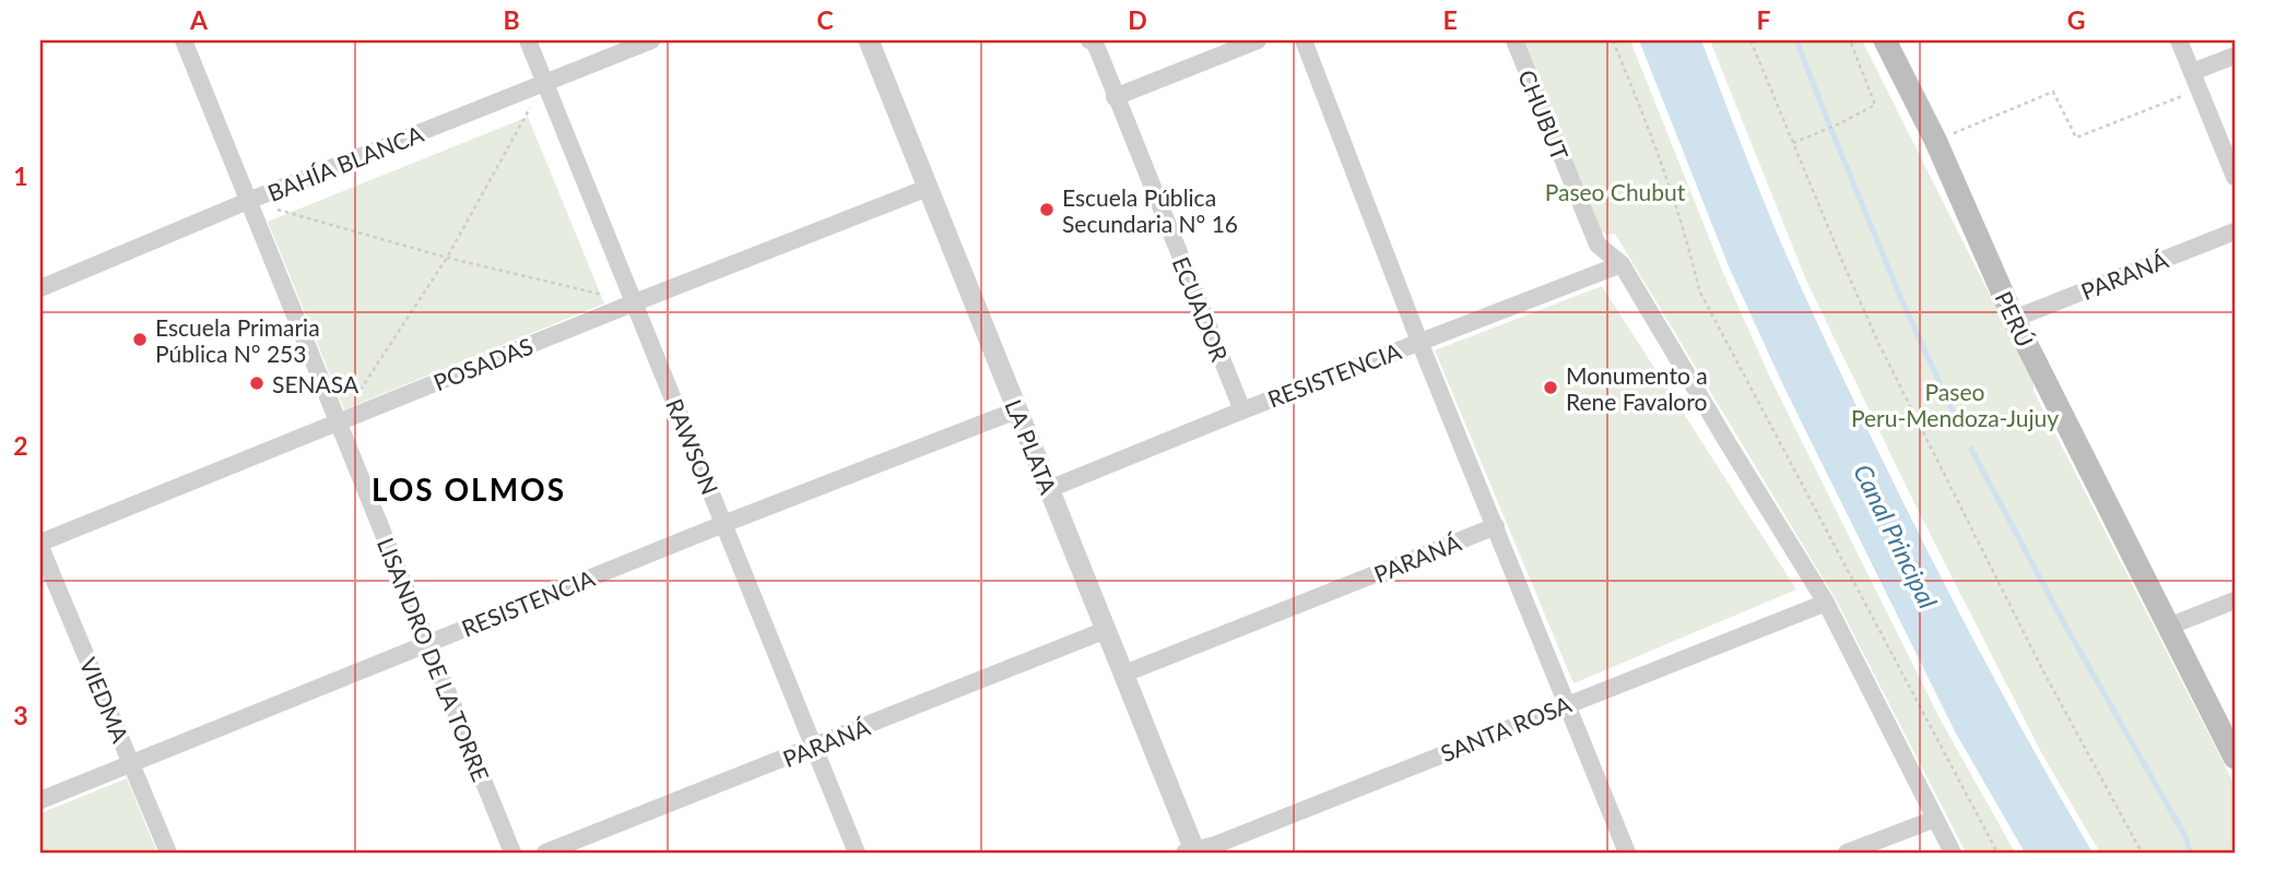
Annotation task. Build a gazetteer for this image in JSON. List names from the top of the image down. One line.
{"streets":{"main road":["PERÚ"],"street":["CHUBUT","BAHÍA BLANCA","PARANÁ","ECUADOR","POSADAS","RESISTENCIA","RAWSON","LA PLATA","LISANDRO DE LA TORRE","VIEDMA","SANTA ROSA"]},"crossings":[["CHUBUT","RESISTENCIA"],["CHUBUT","SANTA ROSA"],["BAHÍA BLANCA","RAWSON"],["BAHÍA BLANCA","LISANDRO DE LA TORRE"],["PARANÁ","PERÚ"],["PARANÁ","RAWSON"],["PARANÁ","LA PLATA"],["ECUADOR","RESISTENCIA"],["POSADAS","RAWSON"],["POSADAS","LA PLATA"],["POSADAS","LISANDRO DE LA TORRE"],["POSADAS","VIEDMA"],["RESISTENCIA","RAWSON"],["RESISTENCIA","LA PLATA"],["RESISTENCIA","LISANDRO DE LA TORRE"],["RESISTENCIA","VIEDMA"],["LA PLATA","SANTA ROSA"]],"districts":["LOS OLMOS"],"water":["Canal Principal"],"parks":["Paseo Chubut","Paseo Peru-Mendoza-Jujuy"],"places":["Escuela Pública Secundaria N° 16","Escuela Primaria Pública N° 253","SENASA","Monumento a Rene Favaloro"],"grid":{"columns":["A","B","C","D","E","F","G"],"rows":["1","2","3"]}}
